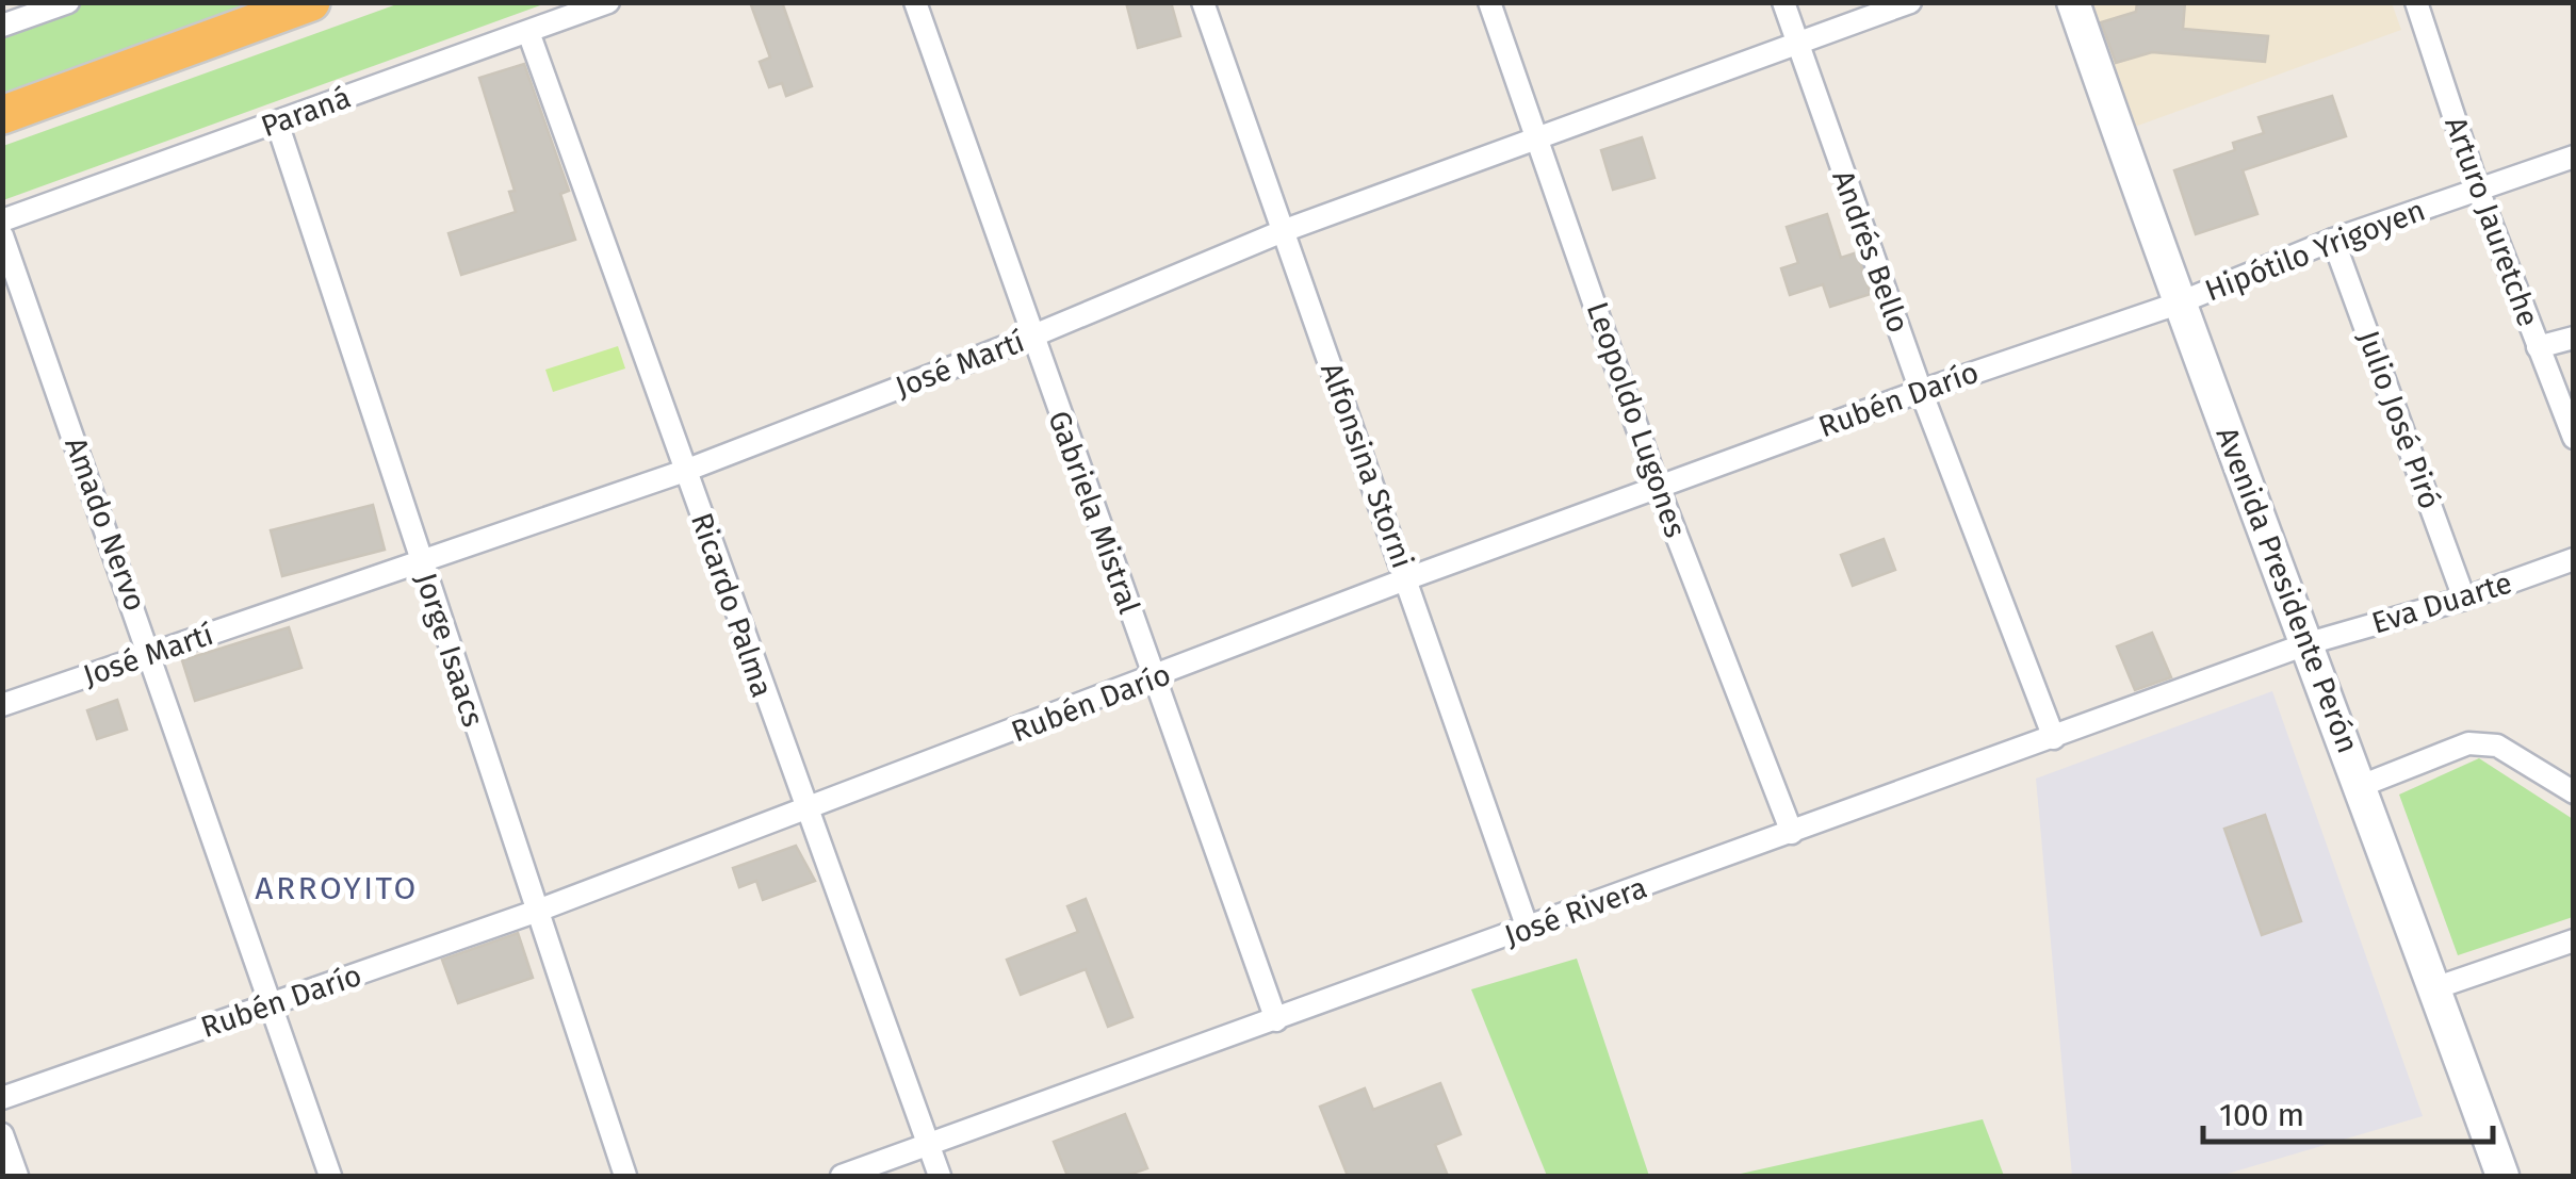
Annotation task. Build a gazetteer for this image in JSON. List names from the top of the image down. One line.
{"streets":{"main road":["Avenida Presidente Perón"],"street":["Paraná","Arturo Jauretche","Hipótilo Yrigoyen","Andrés Bello","José Martí","Rubén Darío","Leopoldo Lugones","Julio José Piró","Alfonsina Storni","Gabriela Mistral","Amado Nervo","Eva Duarte","Ricardo Palma","Jorge Isaacs","José Rivera"]},"crossings":[["Paraná","Ricardo Palma"],["Paraná","Jorge Isaacs"],["Arturo Jauretche","Hipótilo Yrigoyen"],["Hipótilo Yrigoyen","Rubén Darío"],["Hipótilo Yrigoyen","Julio José Piró"],["Hipótilo Yrigoyen","Avenida Presidente Perón"],["Andrés Bello","José Martí"],["Andrés Bello","Rubén Darío"],["Andrés Bello","José Rivera"],["José Martí","Leopoldo Lugones"],["José Martí","Alfonsina Storni"],["José Martí","Gabriela Mistral"],["José Martí","Amado Nervo"],["José Martí","Ricardo Palma"],["José Martí","Jorge Isaacs"],["Rubén Darío","Leopoldo Lugones"],["Rubén Darío","Alfonsina Storni"],["Rubén Darío","Gabriela Mistral"],["Rubén Darío","Amado Nervo"],["Rubén Darío","Avenida Presidente Perón"],["Rubén Darío","Ricardo Palma"],["Rubén Darío","Jorge Isaacs"],["Leopoldo Lugones","José Rivera"],["Julio José Piró","Eva Duarte"],["Alfonsina Storni","José Rivera"],["Gabriela Mistral","José Rivera"],["Avenida Presidente Perón","Eva Duarte"],["Avenida Presidente Perón","José Rivera"],["Eva Duarte","José Rivera"],["Ricardo Palma","José Rivera"]],"districts":["ARROYITO"],"scale_bar":"100 m"}
